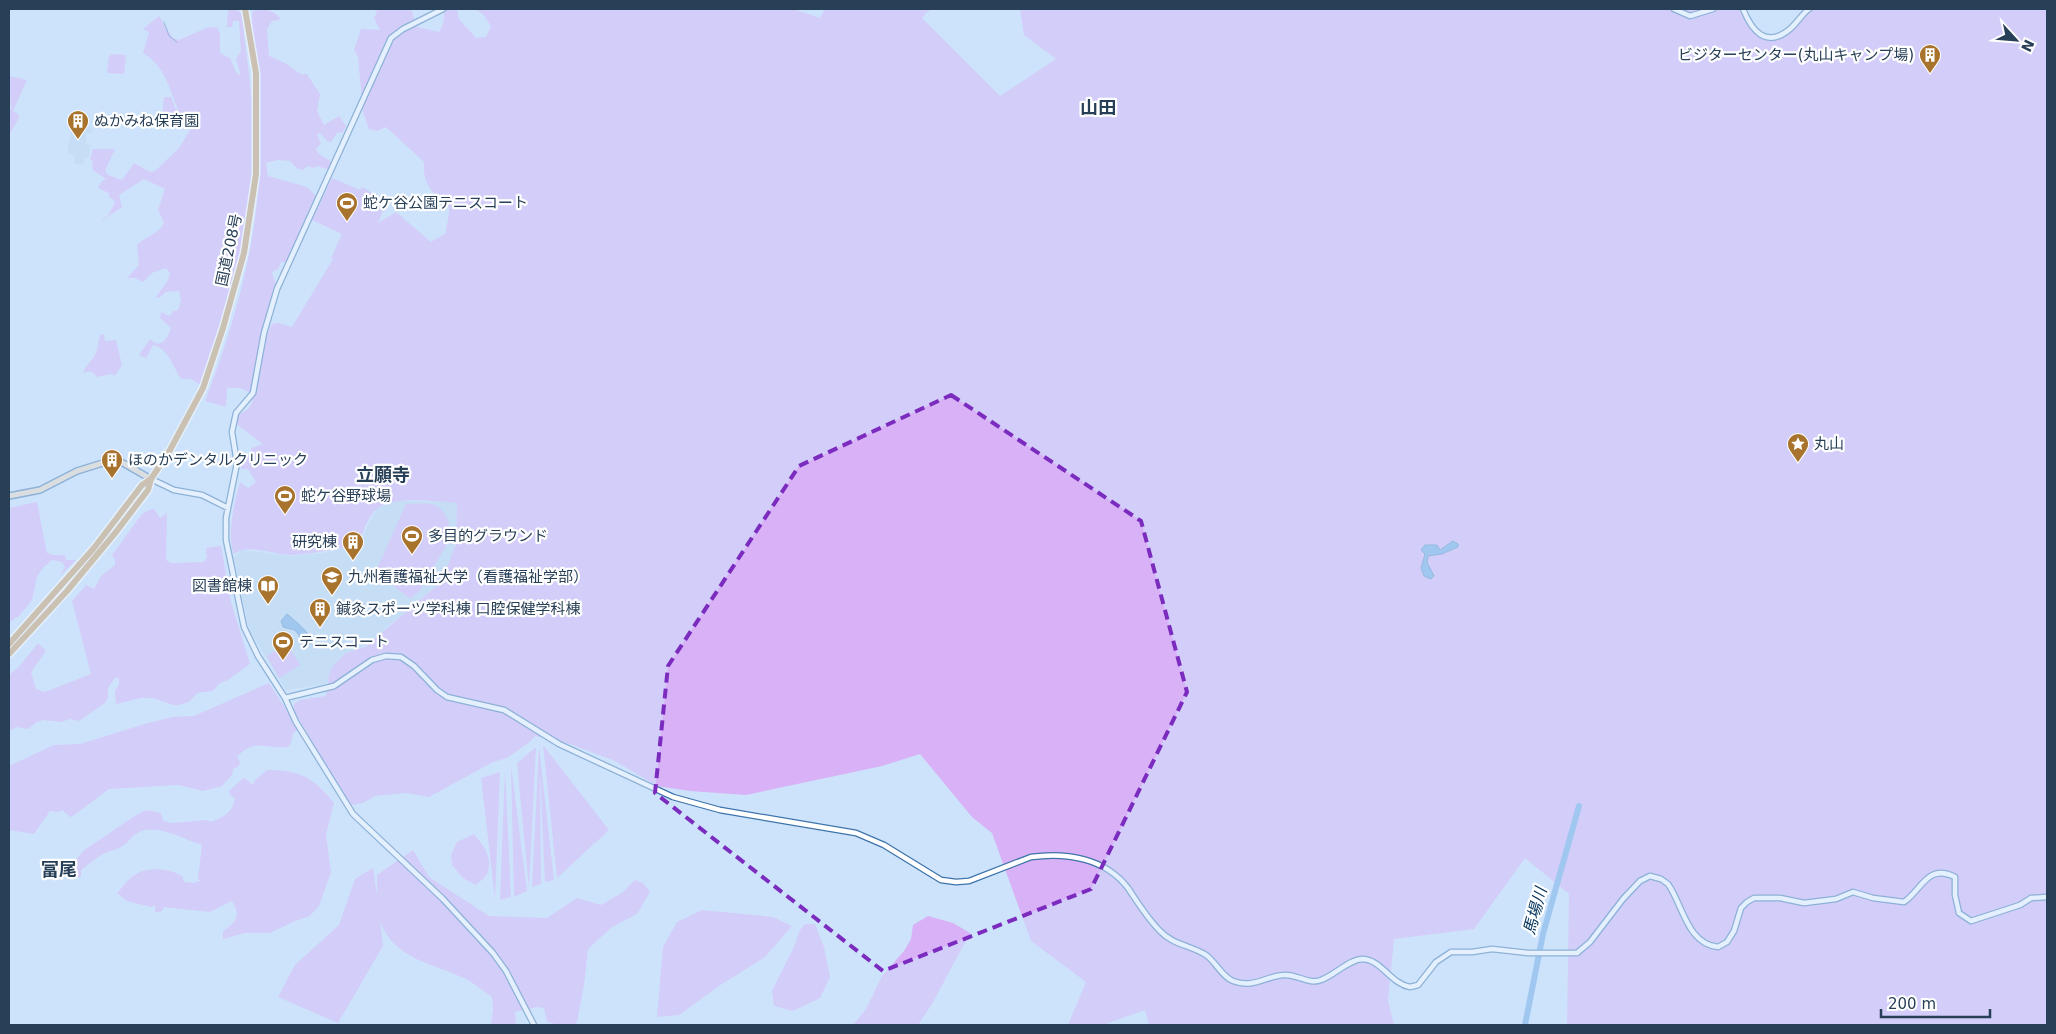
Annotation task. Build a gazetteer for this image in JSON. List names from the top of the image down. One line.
{"streets":{"highway":["国道208号"]},"districts":["山田","立願寺","富尾"],"water":["馬場川"],"places":{"building":["ビジターセンター(丸山キャンプ場)","ぬかみね保育園","ほのかデンタルクリニック","研究棟","鍼灸スポーツ学科棟 口腔保健学科棟"],"sports":["蛇ケ谷公園テニスコート","蛇ケ谷野球場","多目的グラウンド","テニスコート"],"place":["丸山"],"school or university":["九州看護福祉大学（看護福祉学部）"],"library":["図書館棟"]},"scale_bar":"200 m","north":"bottom right"}
